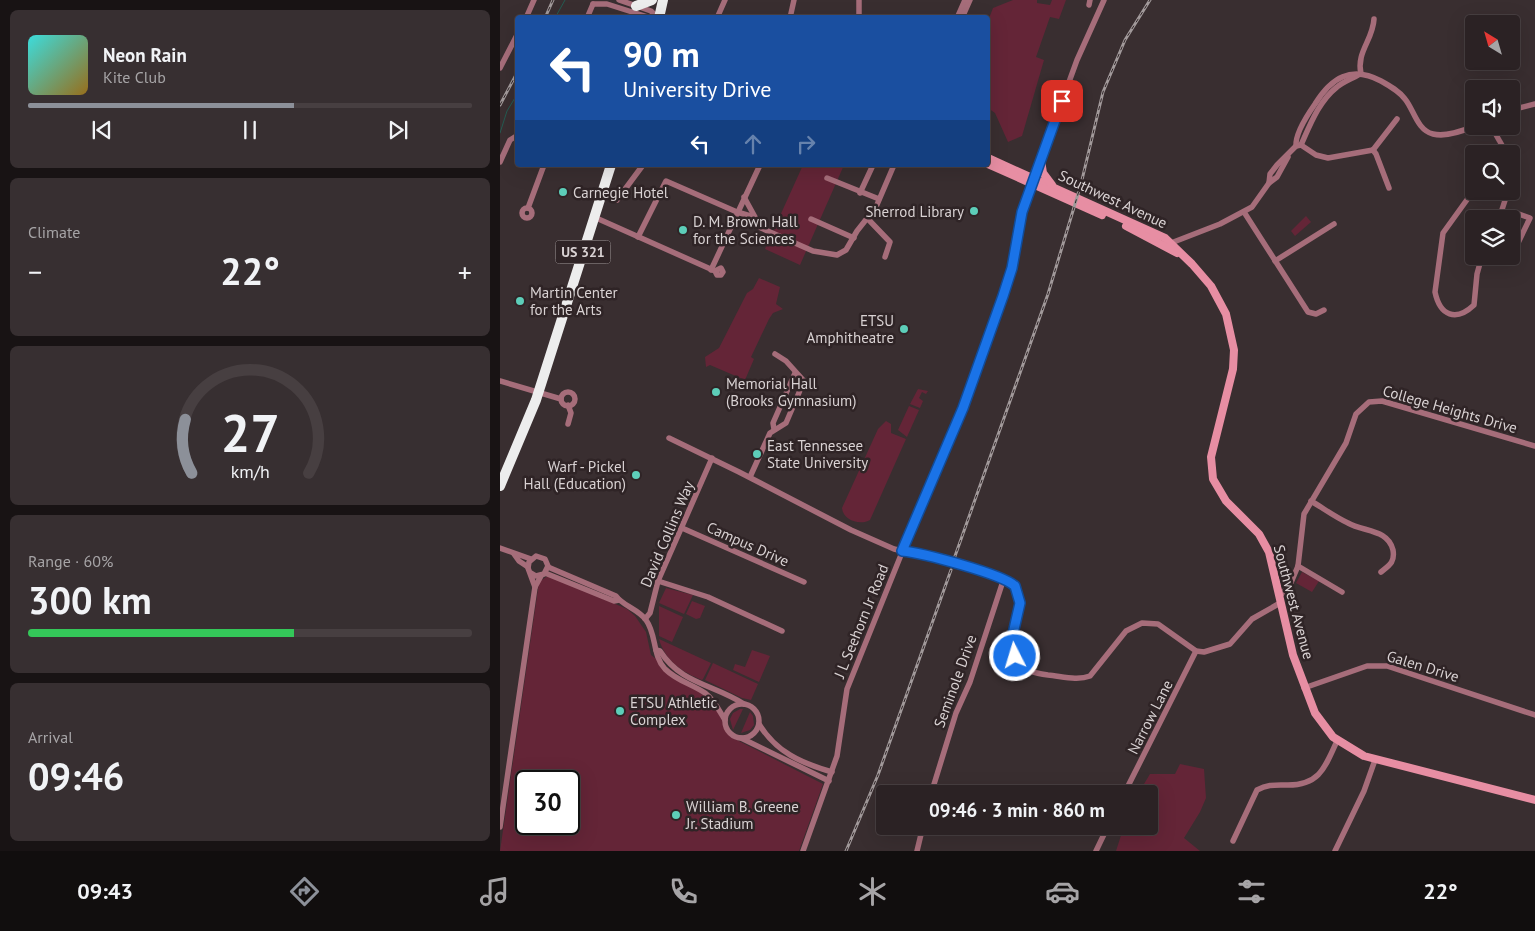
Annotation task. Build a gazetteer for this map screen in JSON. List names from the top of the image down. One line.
{"streets":{"highway":["US 321"],"street":["Southwest Avenue","College Heights Drive","David Collins Way","Campus Drive","J L Seehorn Jr Road","Galen Drive","Seminole Drive","Narrow Lane"]},"crossings":[["Southwest Avenue","College Heights Drive"],["Southwest Avenue","J L Seehorn Jr Road"],["Southwest Avenue","Galen Drive"],["David Collins Way","Campus Drive"]],"places":["Carnegie Hotel","Sherrod Library","D. M. Brown Hall for the Sciences","Martin Center for the Arts","ETSU Amphitheatre","Memorial Hall (Brooks Gymnasium)","East Tennessee State University","Warf - Pickel Hall (Education)","ETSU Athletic Complex","William B. Greene Jr. Stadium"],"north":"top left","page":{"turn":["90 m","University Drive"],"song":["Neon Rain","Kite Club"],"tile":["Climate",["Range · 60%","300 km"],["Arrival","09:46"]],"heat":["−","22°","+"],"limit":"30","trip":"09:46 · 3 min · 860 m","tabs":["09:43","22°"],"gauge":["27","km/h"]}}
